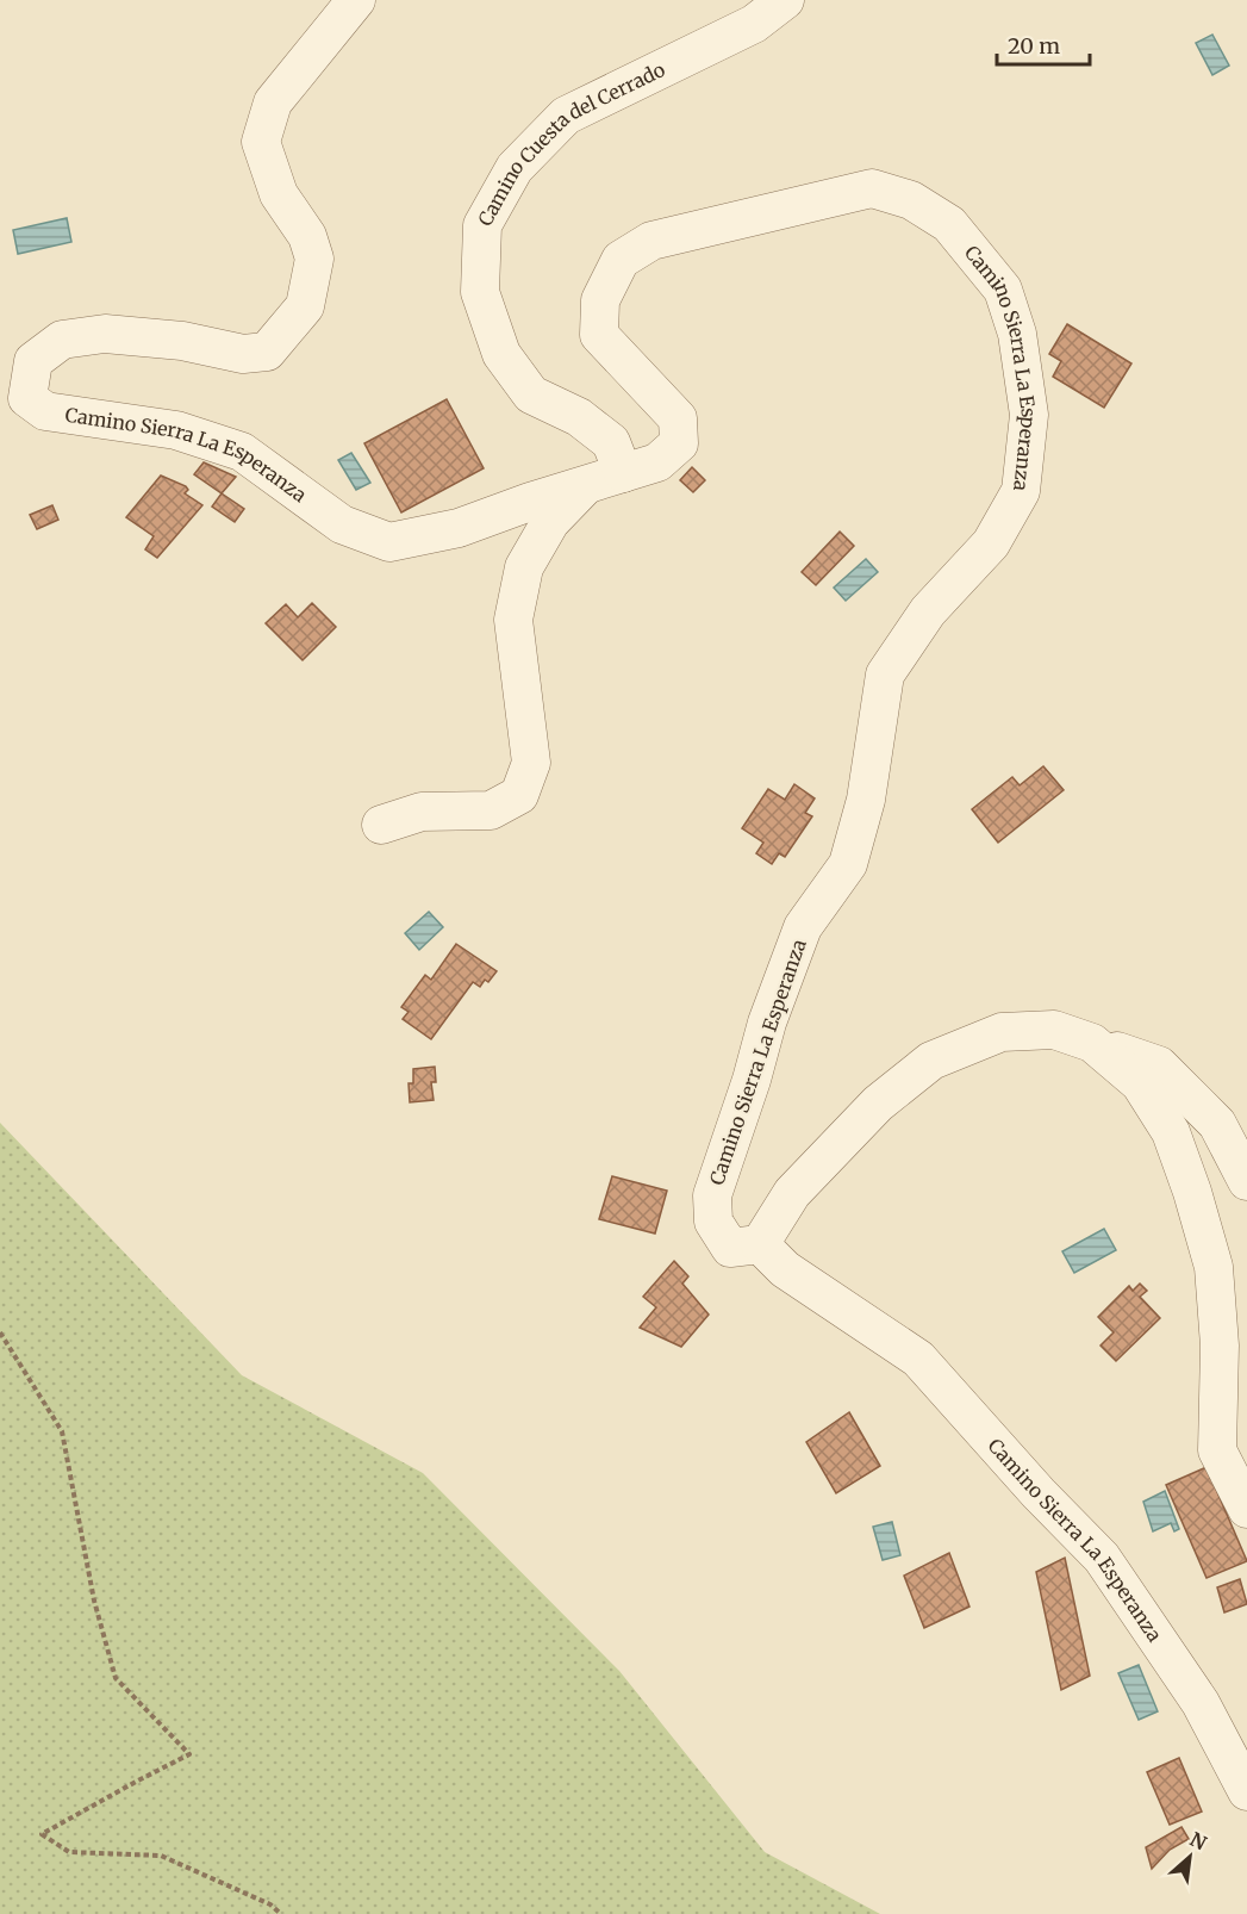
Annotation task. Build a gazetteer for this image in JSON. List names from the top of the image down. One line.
{"streets":{"street":["Camino Cuesta del Cerrado","Camino Sierra La Esperanza"]},"crossings":[["Camino Cuesta del Cerrado","Camino Sierra La Esperanza"]],"scale_bar":"20 m","north":"top right"}
